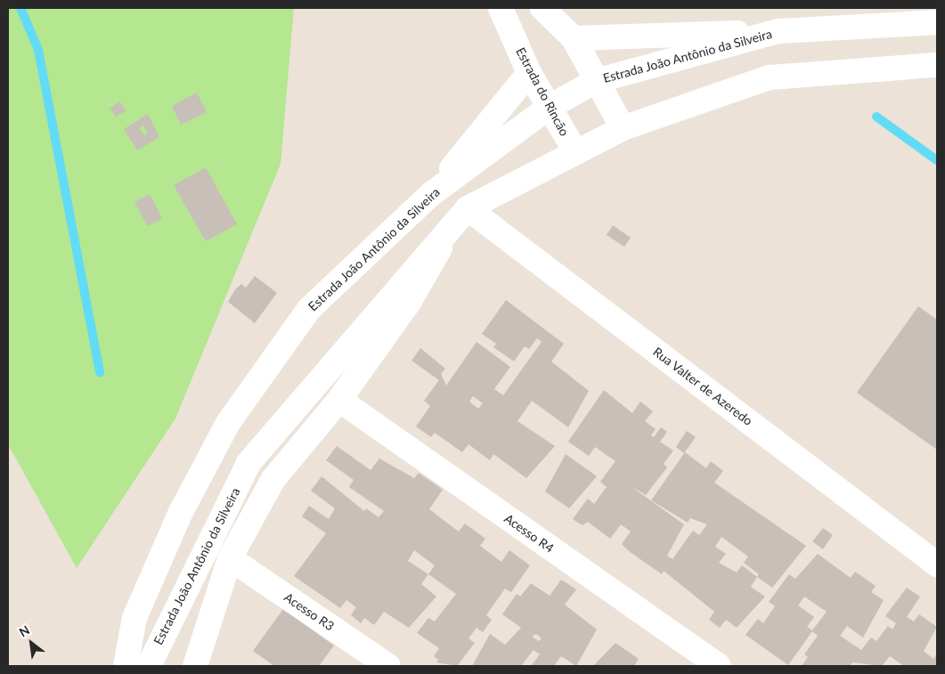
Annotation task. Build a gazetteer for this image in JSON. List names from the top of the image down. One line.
{"streets":{"main road":["Estrada João Antônio da Silveira","Estrada do Rincão","Rua Valter de Azeredo","Acesso R4","Acesso R3"]},"crossings":[["Estrada João Antônio da Silveira","Estrada do Rincão"],["Estrada João Antônio da Silveira","Rua Valter de Azeredo"]],"north":"top left"}
